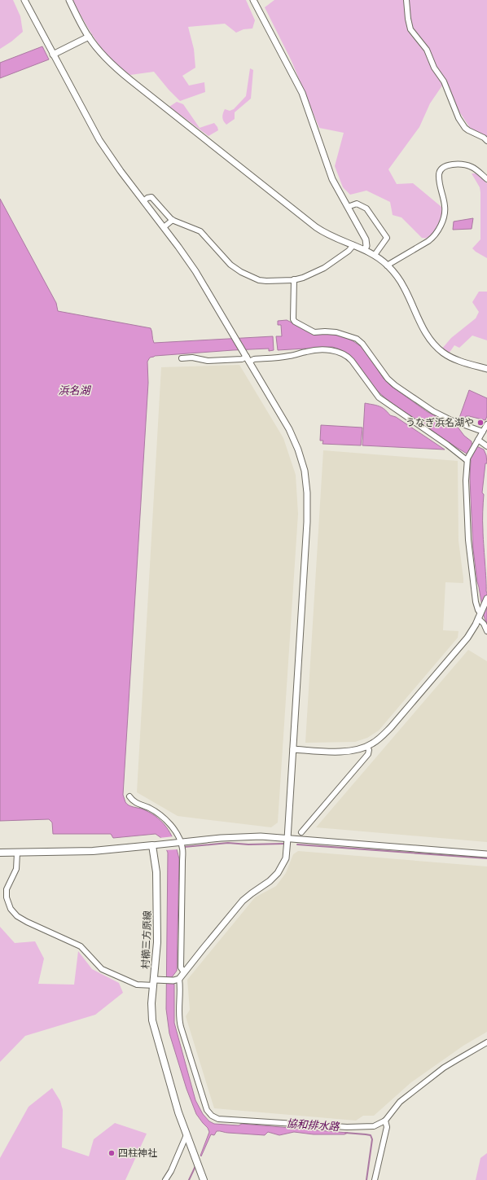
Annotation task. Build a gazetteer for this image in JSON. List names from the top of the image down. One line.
{"streets":{"main road":["村櫛三方原線"]},"water":["浜名湖","協和排水路"],"places":["うなぎ浜名湖や","四柱神社"]}
